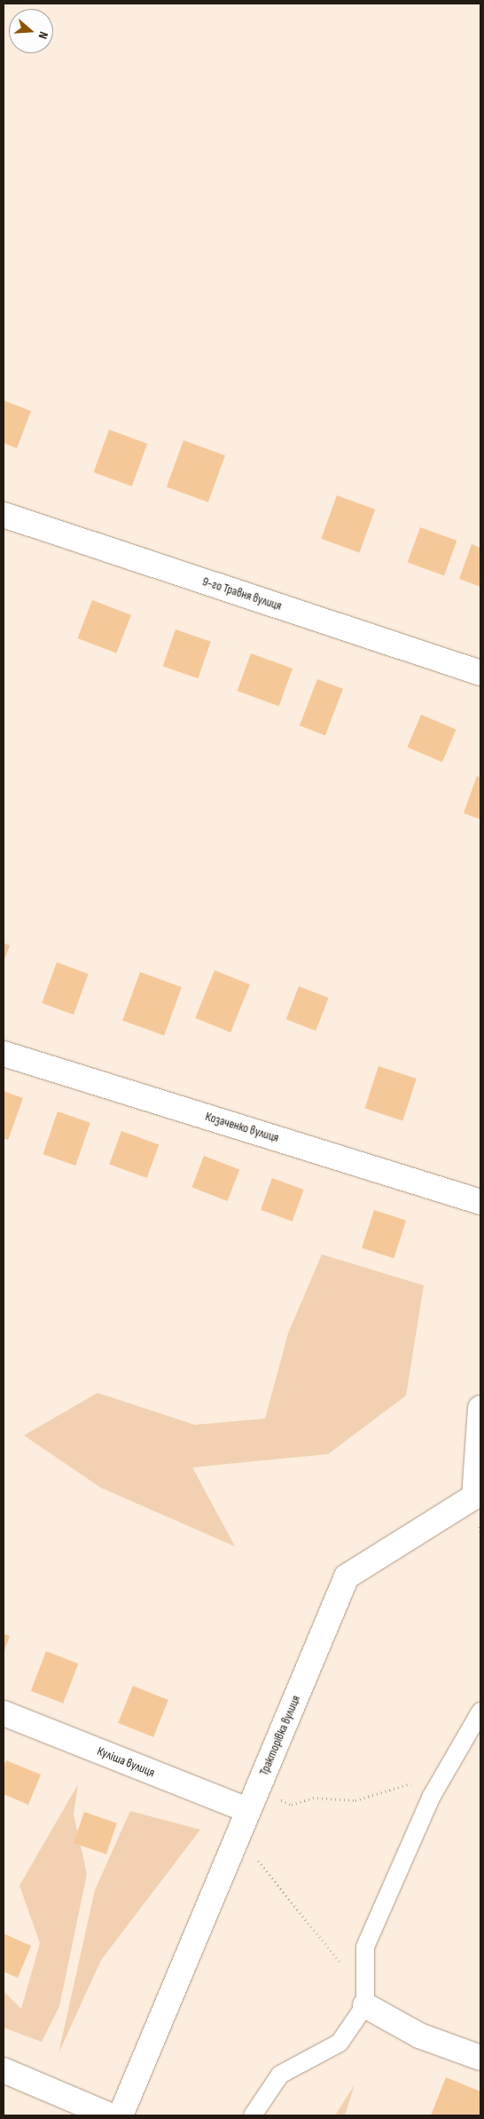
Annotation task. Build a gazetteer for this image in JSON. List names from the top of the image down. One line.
{"streets":{"street":["9-го Травня вулиця","Козаченко вулиця","Тракторівка вулиця","Куліша вулиця"]},"crossings":[["Тракторівка вулиця","Куліша вулиця"]],"north":"right"}
